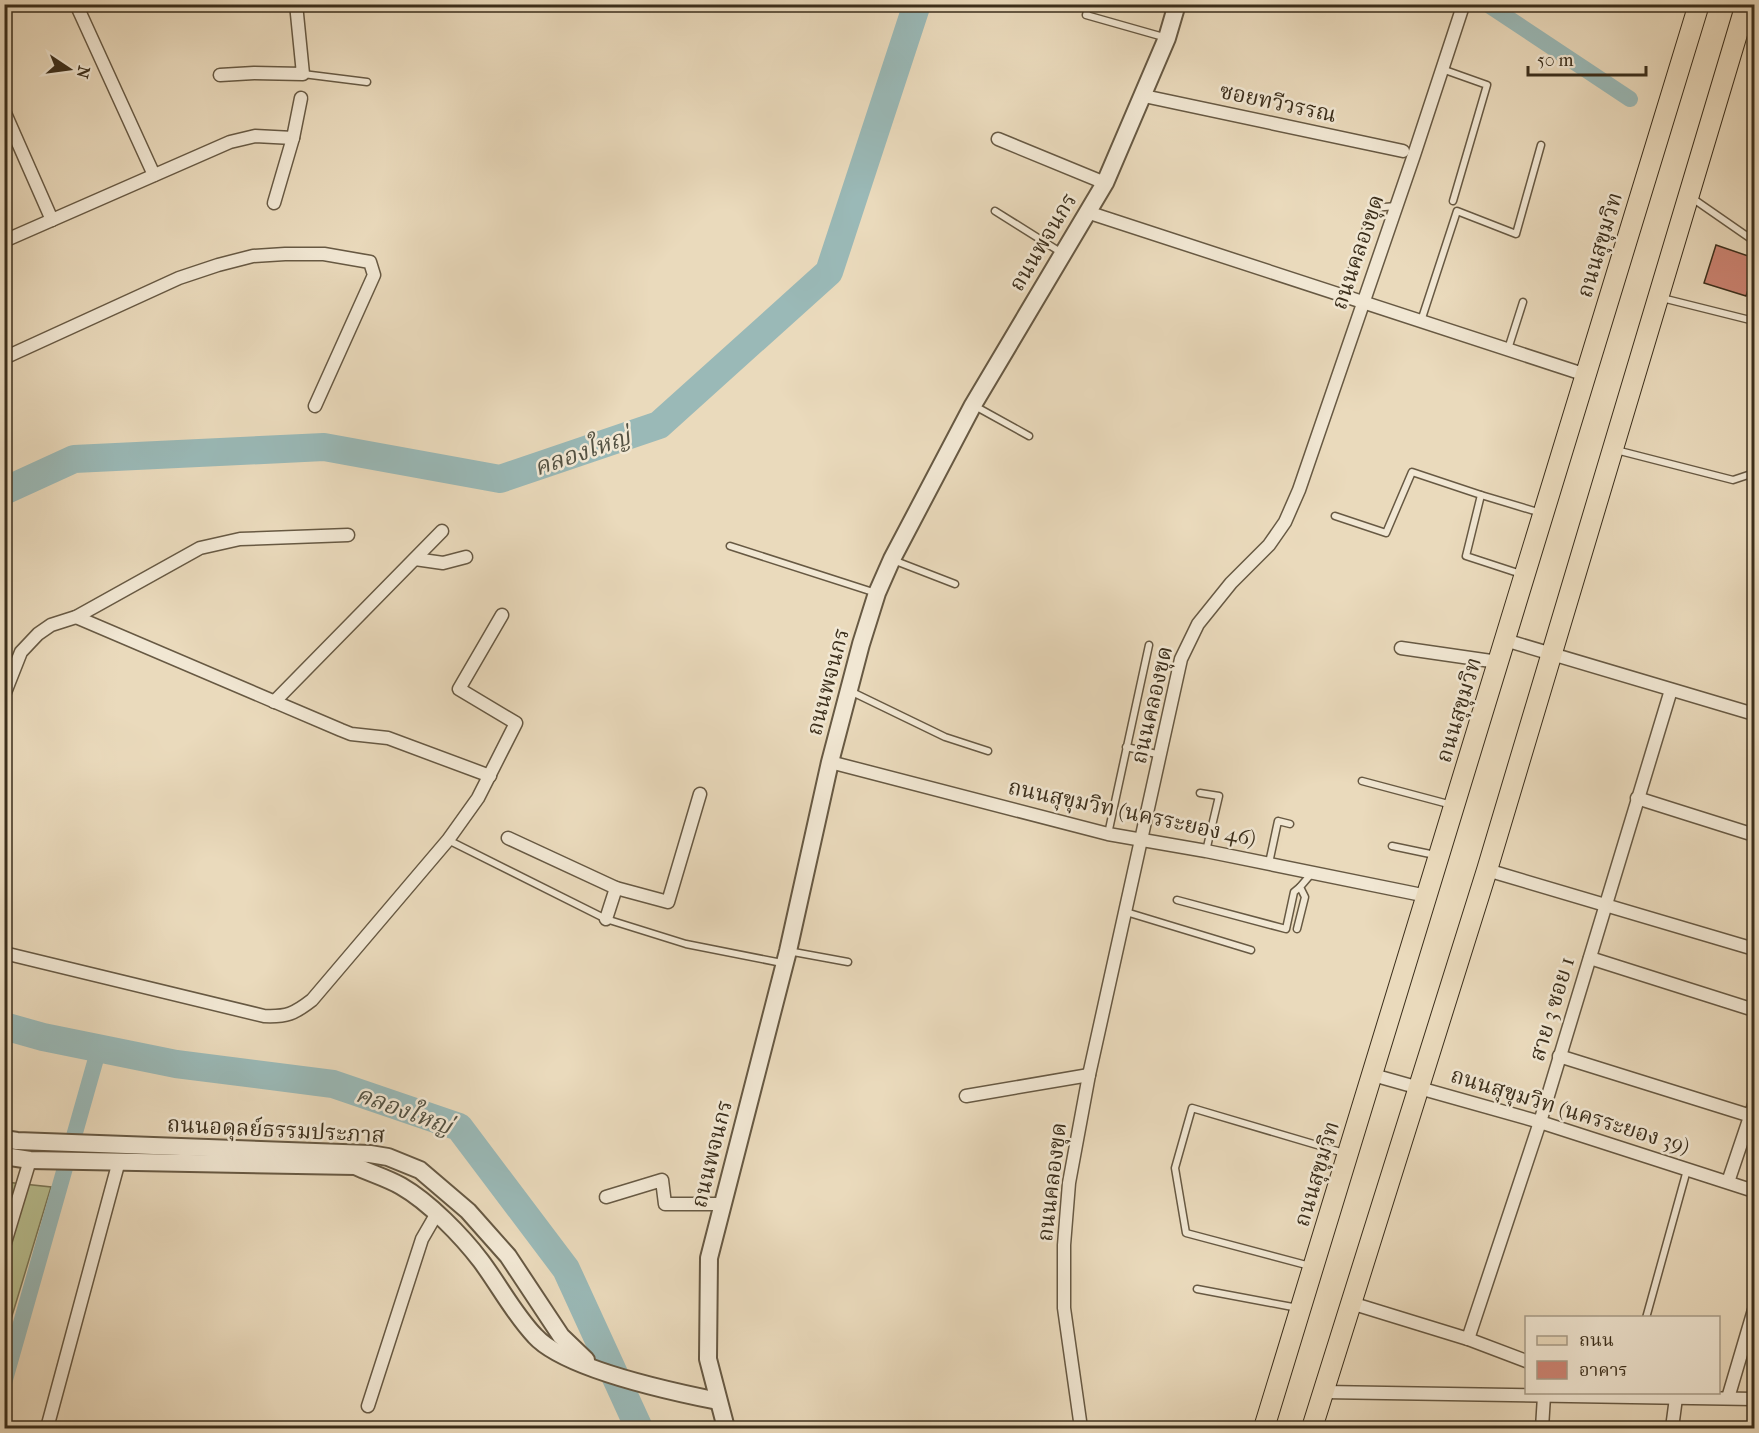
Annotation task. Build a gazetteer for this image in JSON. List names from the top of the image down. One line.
{"streets":{"main road":["ถนนสุขุมวิท"],"street":["ซอยทวีวรรณ","ถนนพจนกร","ถนนคลองขุด","ถนนสุขุมวิท (นครระยอง 46)","สาย 3 ซอย 1","ถนนสุขุมวิท (นครระยอง 39)","ถนนอดุลย์ธรรมประภาส"]},"crossings":[["ซอยทวีวรรณ","ถนนพจนกร"],["ถนนพจนกร","ถนนสุขุมวิท (นครระยอง 46)"],["ถนนพจนกร","ถนนอดุลย์ธรรมประภาส"],["ถนนสุขุมวิท","ถนนสุขุมวิท (นครระยอง 46)"],["ถนนสุขุมวิท","ถนนสุขุมวิท (นครระยอง 39)"],["ถนนคลองขุด","ถนนสุขุมวิท (นครระยอง 46)"],["สาย 3 ซอย 1","ถนนสุขุมวิท (นครระยอง 39)"]],"water":["คลองใหญ่"],"legend":["ถนน","อาคาร"],"scale_bar":"50 m","north":"right"}
